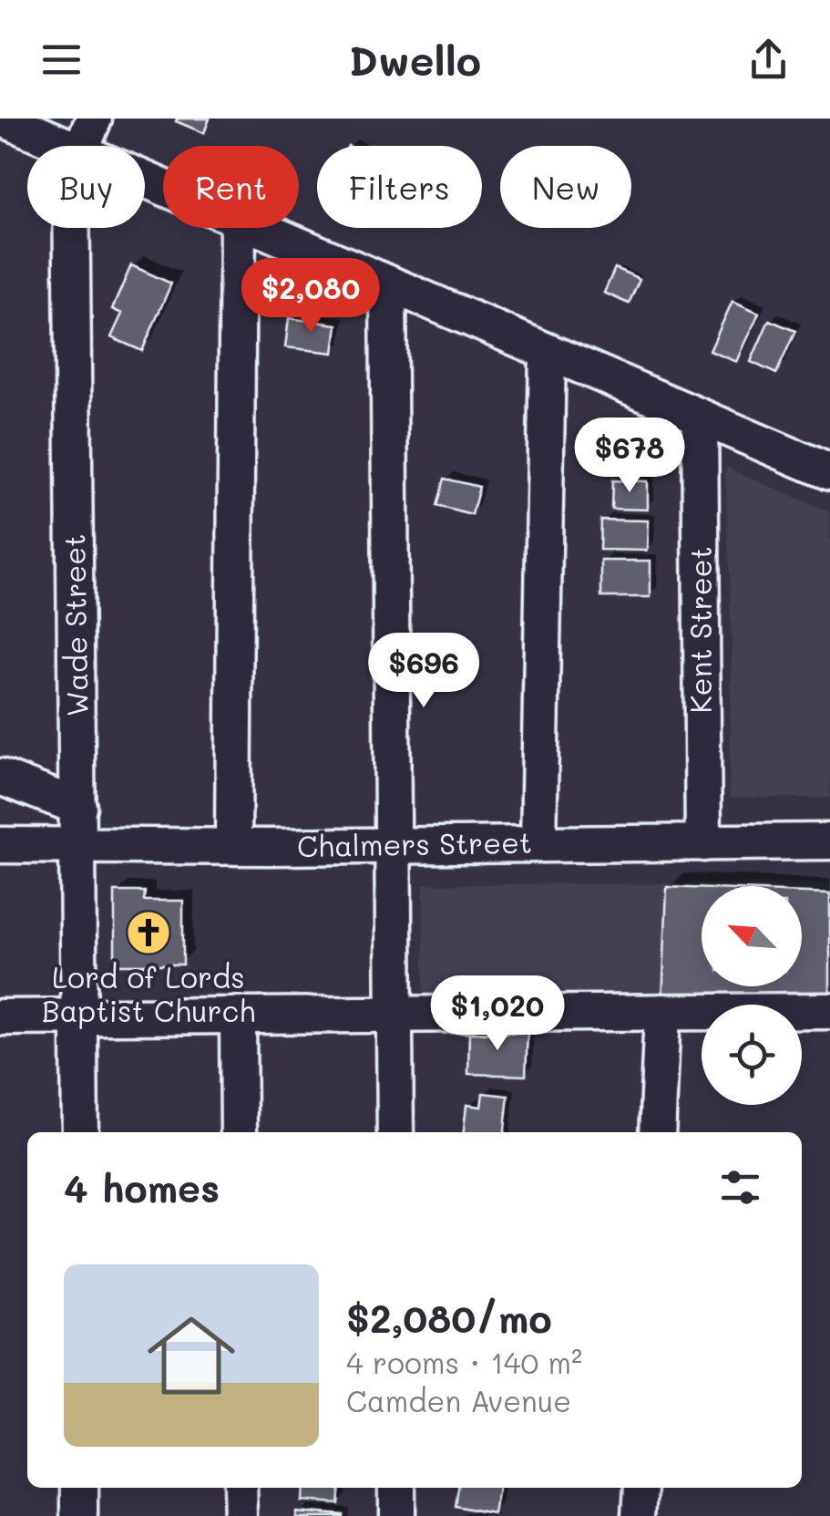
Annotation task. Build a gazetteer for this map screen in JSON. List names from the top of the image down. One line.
{"streets":{"street":["Wade Street","Kent Street","Chalmers Street"]},"crossings":[["Wade Street","Chalmers Street"],["Kent Street","Chalmers Street"]],"places":{"church":["Lord of Lords Baptist Church"]},"north":"top left","page":{"header":"Dwello","chip":["Buy","Rent","Filters","New"],"price":["$2,080","$678","$696","$1,020"],"heading":"4 homes","list":[{"name":"$2,080/mo","note":"4 rooms · 140 m² · Camden Avenue"}]}}
